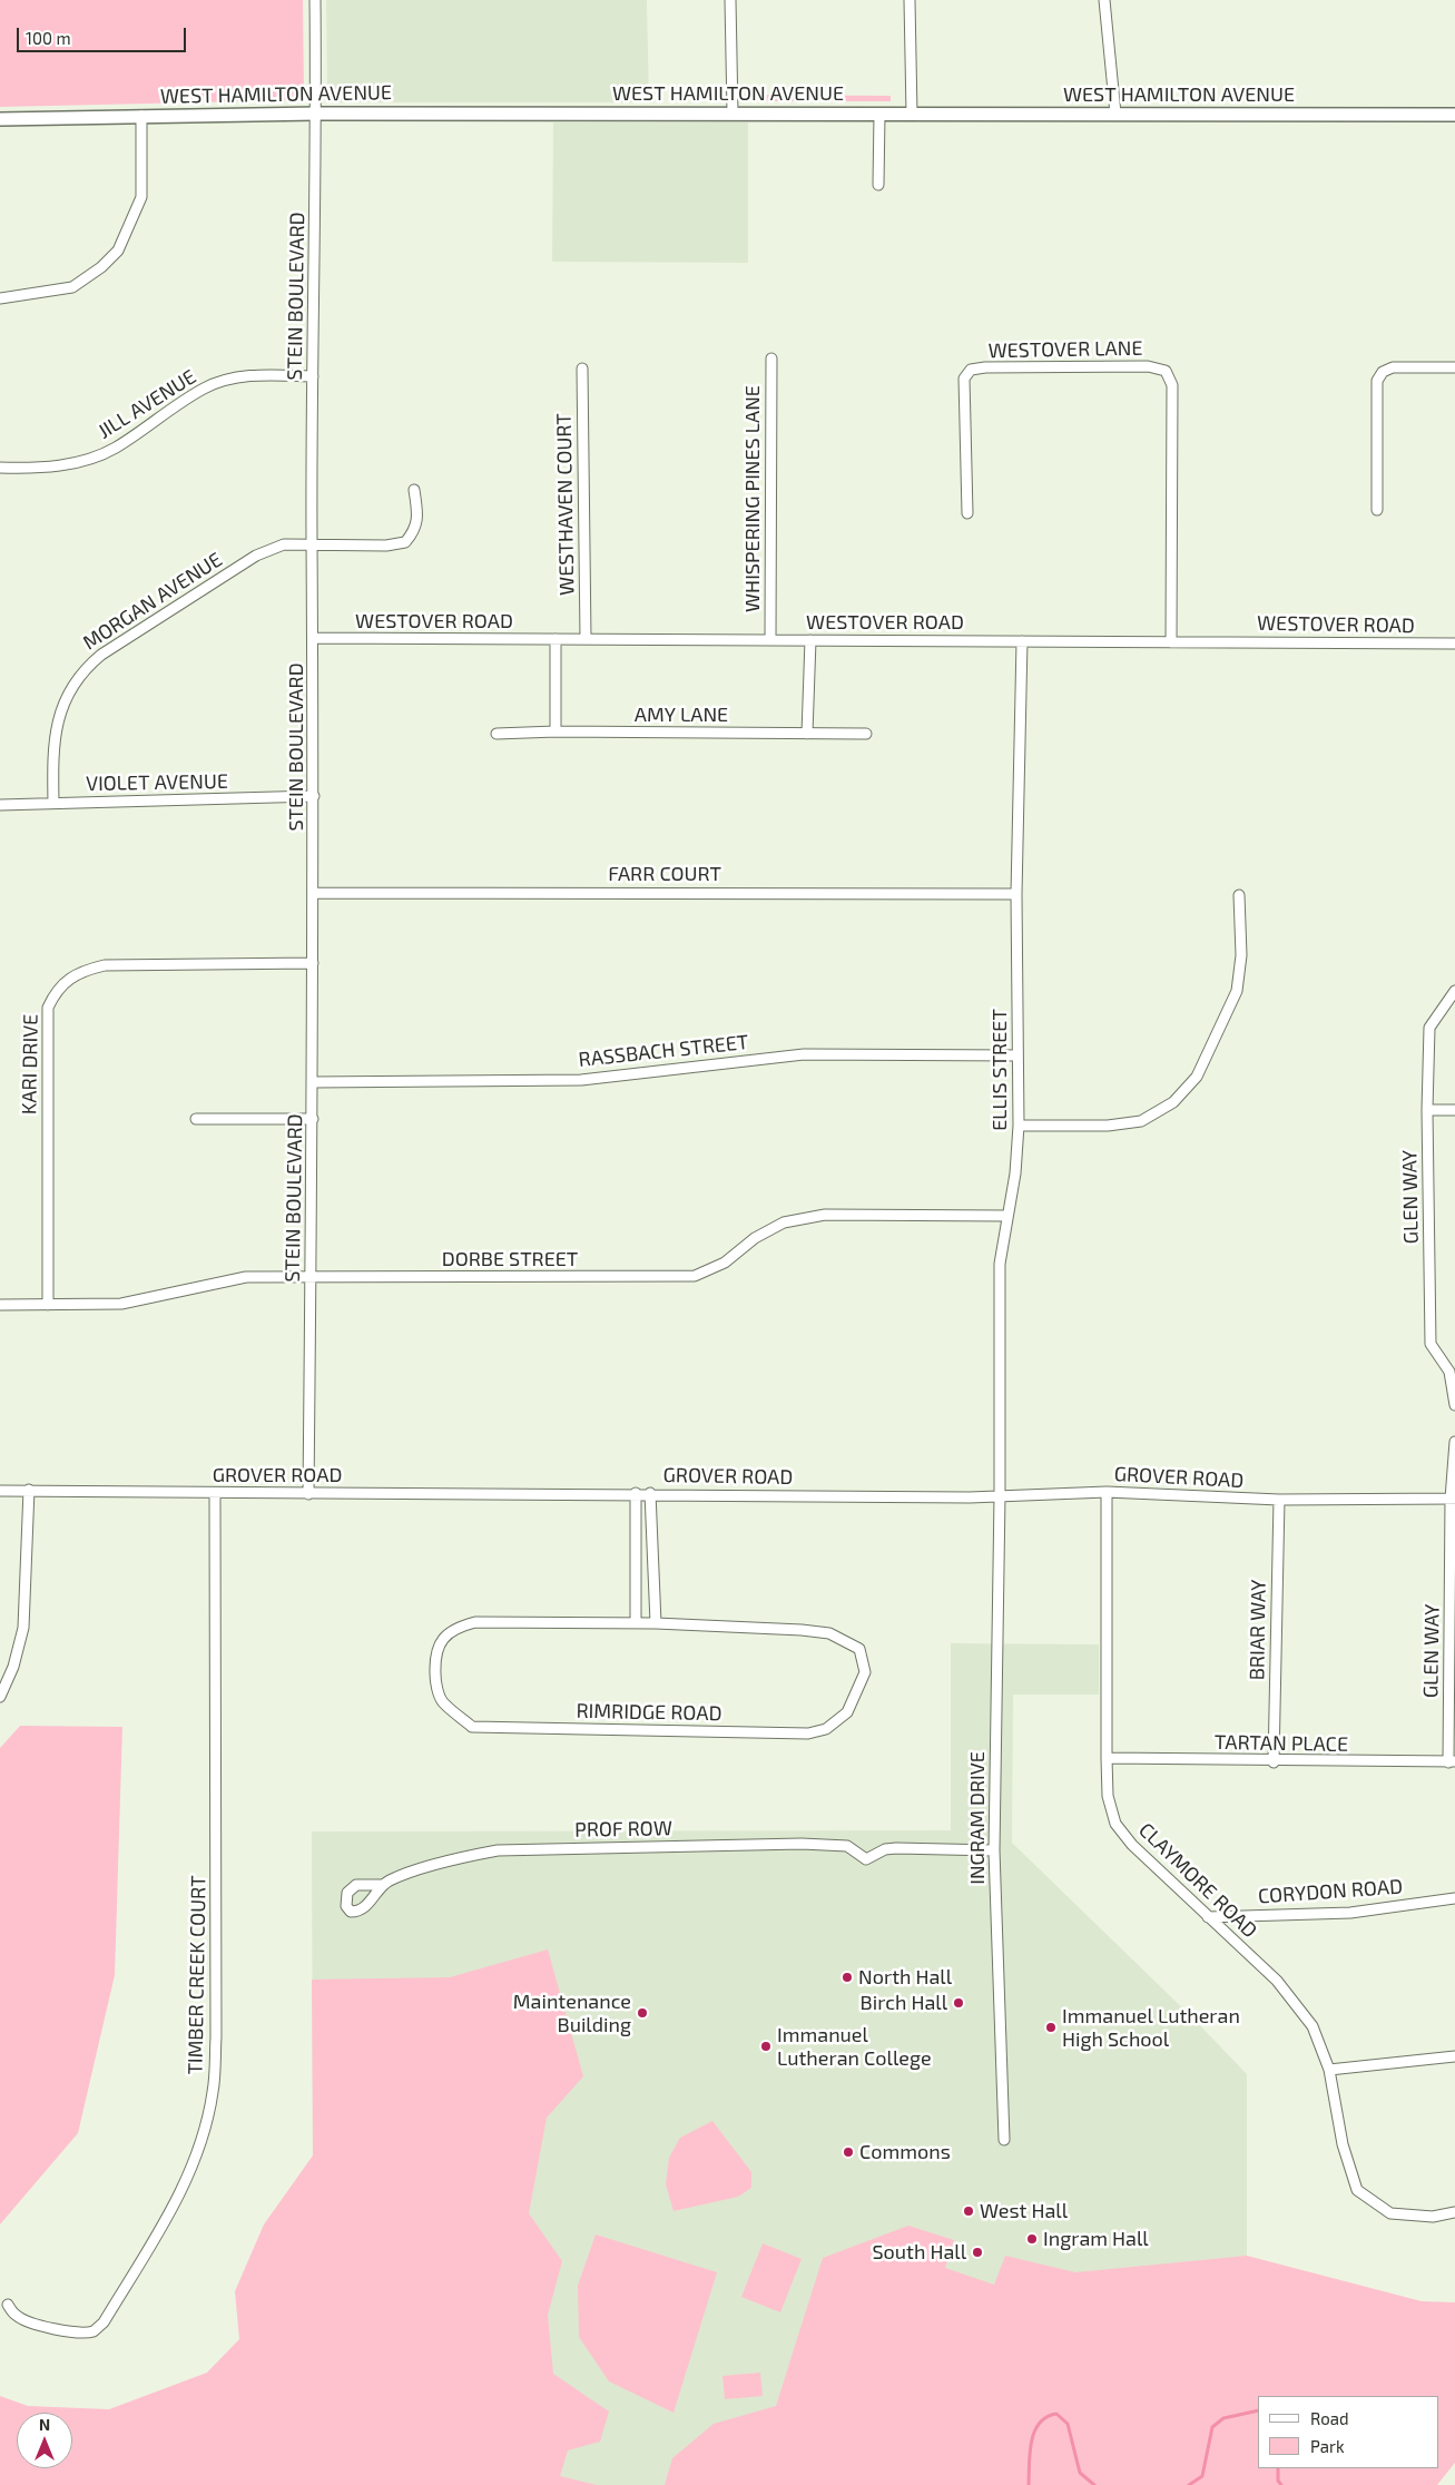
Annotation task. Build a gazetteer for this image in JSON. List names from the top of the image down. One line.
{"streets":{"street":["WEST HAMILTON AVENUE","STEIN BOULEVARD","WESTOVER LANE","JILL AVENUE","WHISPERING PINES LANE","WESTHAVEN COURT","MORGAN AVENUE","WESTOVER ROAD","AMY LANE","VIOLET AVENUE","FARR COURT","RASSBACH STREET","KARI DRIVE","ELLIS STREET","GLEN WAY","DORBE STREET","GROVER ROAD","BRIAR WAY","RIMRIDGE ROAD","TARTAN PLACE","INGRAM DRIVE","PROF ROW","CLAYMORE ROAD","CORYDON ROAD","TIMBER CREEK COURT"]},"crossings":[["WEST HAMILTON AVENUE","STEIN BOULEVARD"],["STEIN BOULEVARD","JILL AVENUE"],["STEIN BOULEVARD","MORGAN AVENUE"],["STEIN BOULEVARD","WESTOVER ROAD"],["STEIN BOULEVARD","VIOLET AVENUE"],["STEIN BOULEVARD","FARR COURT"],["STEIN BOULEVARD","RASSBACH STREET"],["STEIN BOULEVARD","KARI DRIVE"],["STEIN BOULEVARD","DORBE STREET"],["STEIN BOULEVARD","GROVER ROAD"],["WESTOVER LANE","WESTOVER ROAD"],["WHISPERING PINES LANE","WESTOVER ROAD"],["WESTHAVEN COURT","WESTOVER ROAD"],["MORGAN AVENUE","VIOLET AVENUE"],["WESTOVER ROAD","ELLIS STREET"],["FARR COURT","ELLIS STREET"],["RASSBACH STREET","ELLIS STREET"],["KARI DRIVE","DORBE STREET"],["ELLIS STREET","DORBE STREET"],["ELLIS STREET","GROVER ROAD"],["ELLIS STREET","INGRAM DRIVE"],["GLEN WAY","GROVER ROAD"],["GLEN WAY","TARTAN PLACE"],["GROVER ROAD","BRIAR WAY"],["GROVER ROAD","INGRAM DRIVE"],["GROVER ROAD","CLAYMORE ROAD"],["GROVER ROAD","TIMBER CREEK COURT"],["BRIAR WAY","TARTAN PLACE"],["TARTAN PLACE","CLAYMORE ROAD"],["INGRAM DRIVE","PROF ROW"],["CLAYMORE ROAD","CORYDON ROAD"]],"places":["North Hall","Birch Hall","Maintenance Building","Immanuel Lutheran High School","Immanuel Lutheran College","Commons","West Hall","Ingram Hall","South Hall"],"legend":["Road","Park"],"scale_bar":"100 m","north":"top"}
